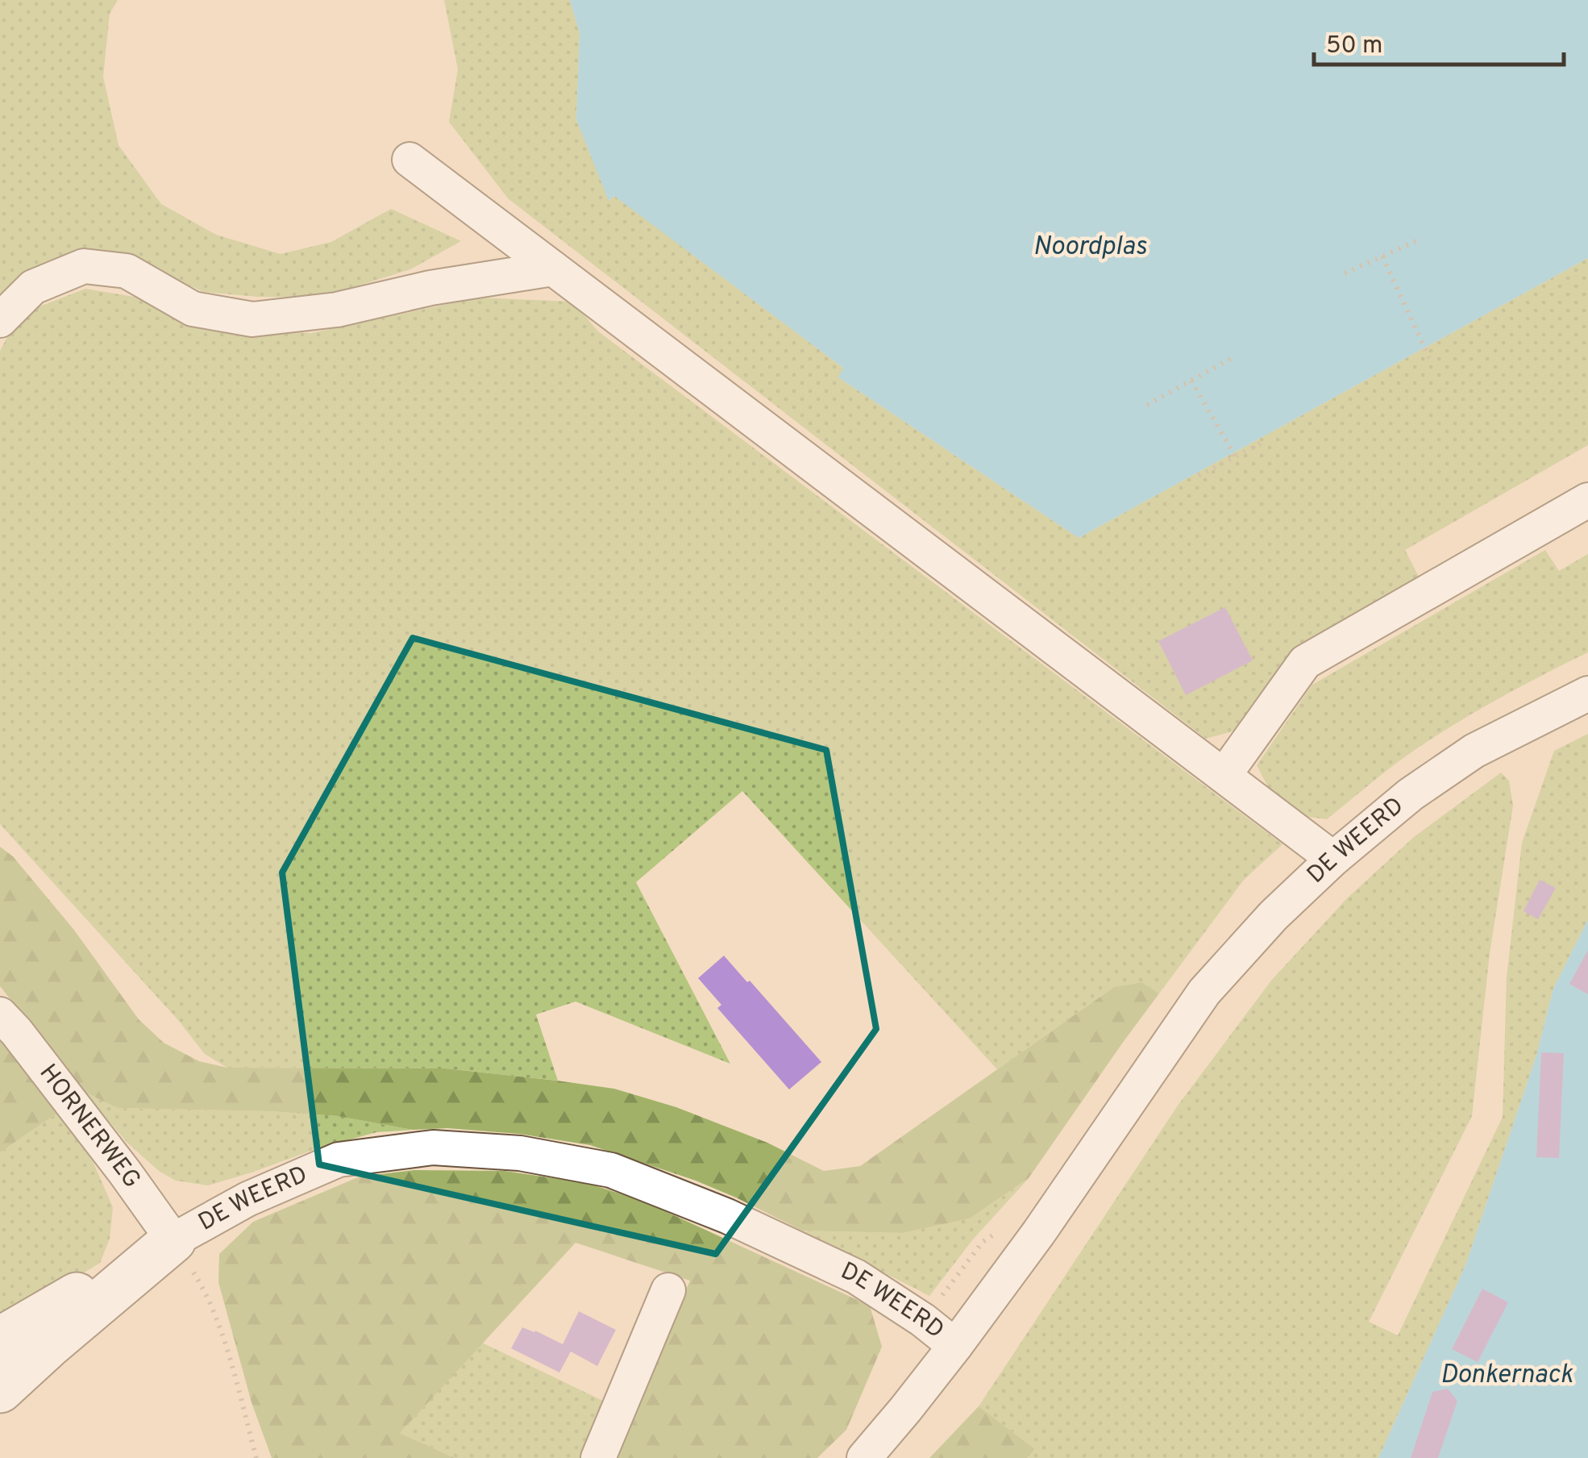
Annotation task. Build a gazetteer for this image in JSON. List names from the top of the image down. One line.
{"streets":{"street":["DE WEERD","HORNERWEG"]},"crossings":[["DE WEERD","HORNERWEG"]],"water":["Noordplas","Donkernack"],"scale_bar":"50 m"}
